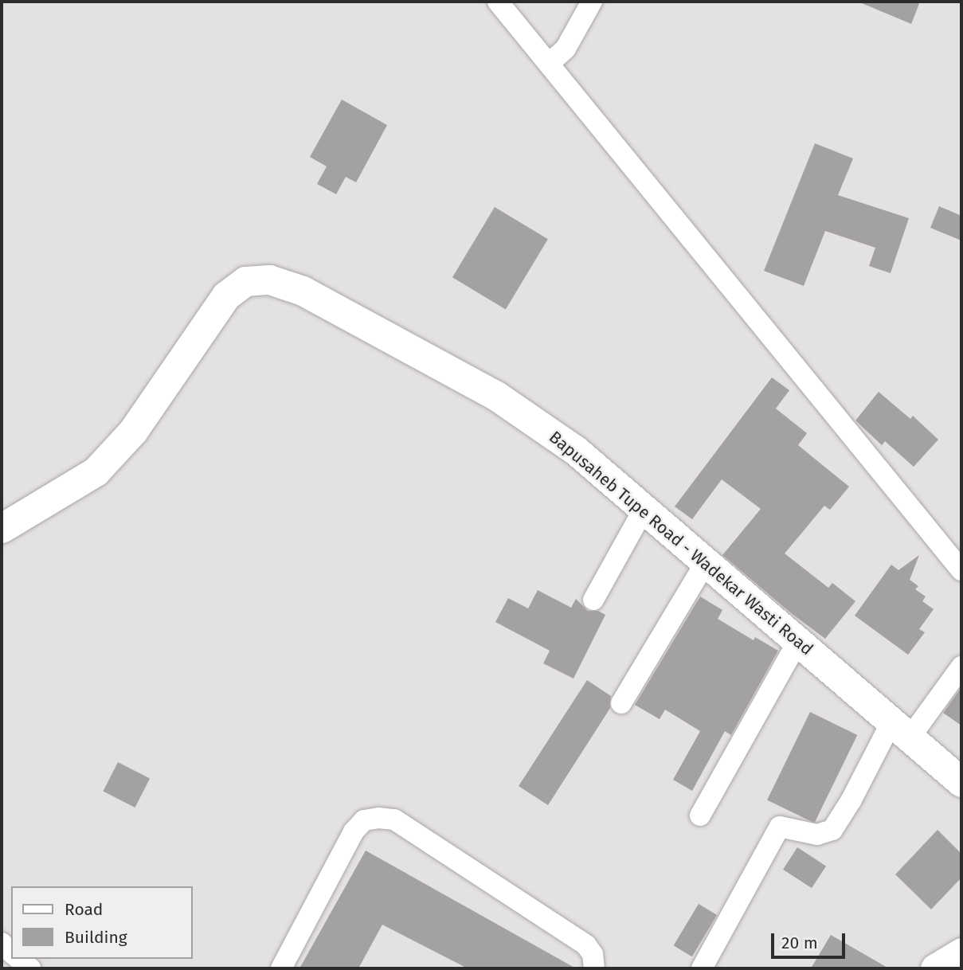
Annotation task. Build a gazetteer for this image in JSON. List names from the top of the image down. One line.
{"streets":{"street":["Bapusaheb Tupe Road - Wadekar Wasti Road"]},"legend":["Road","Building"],"scale_bar":"20 m"}
